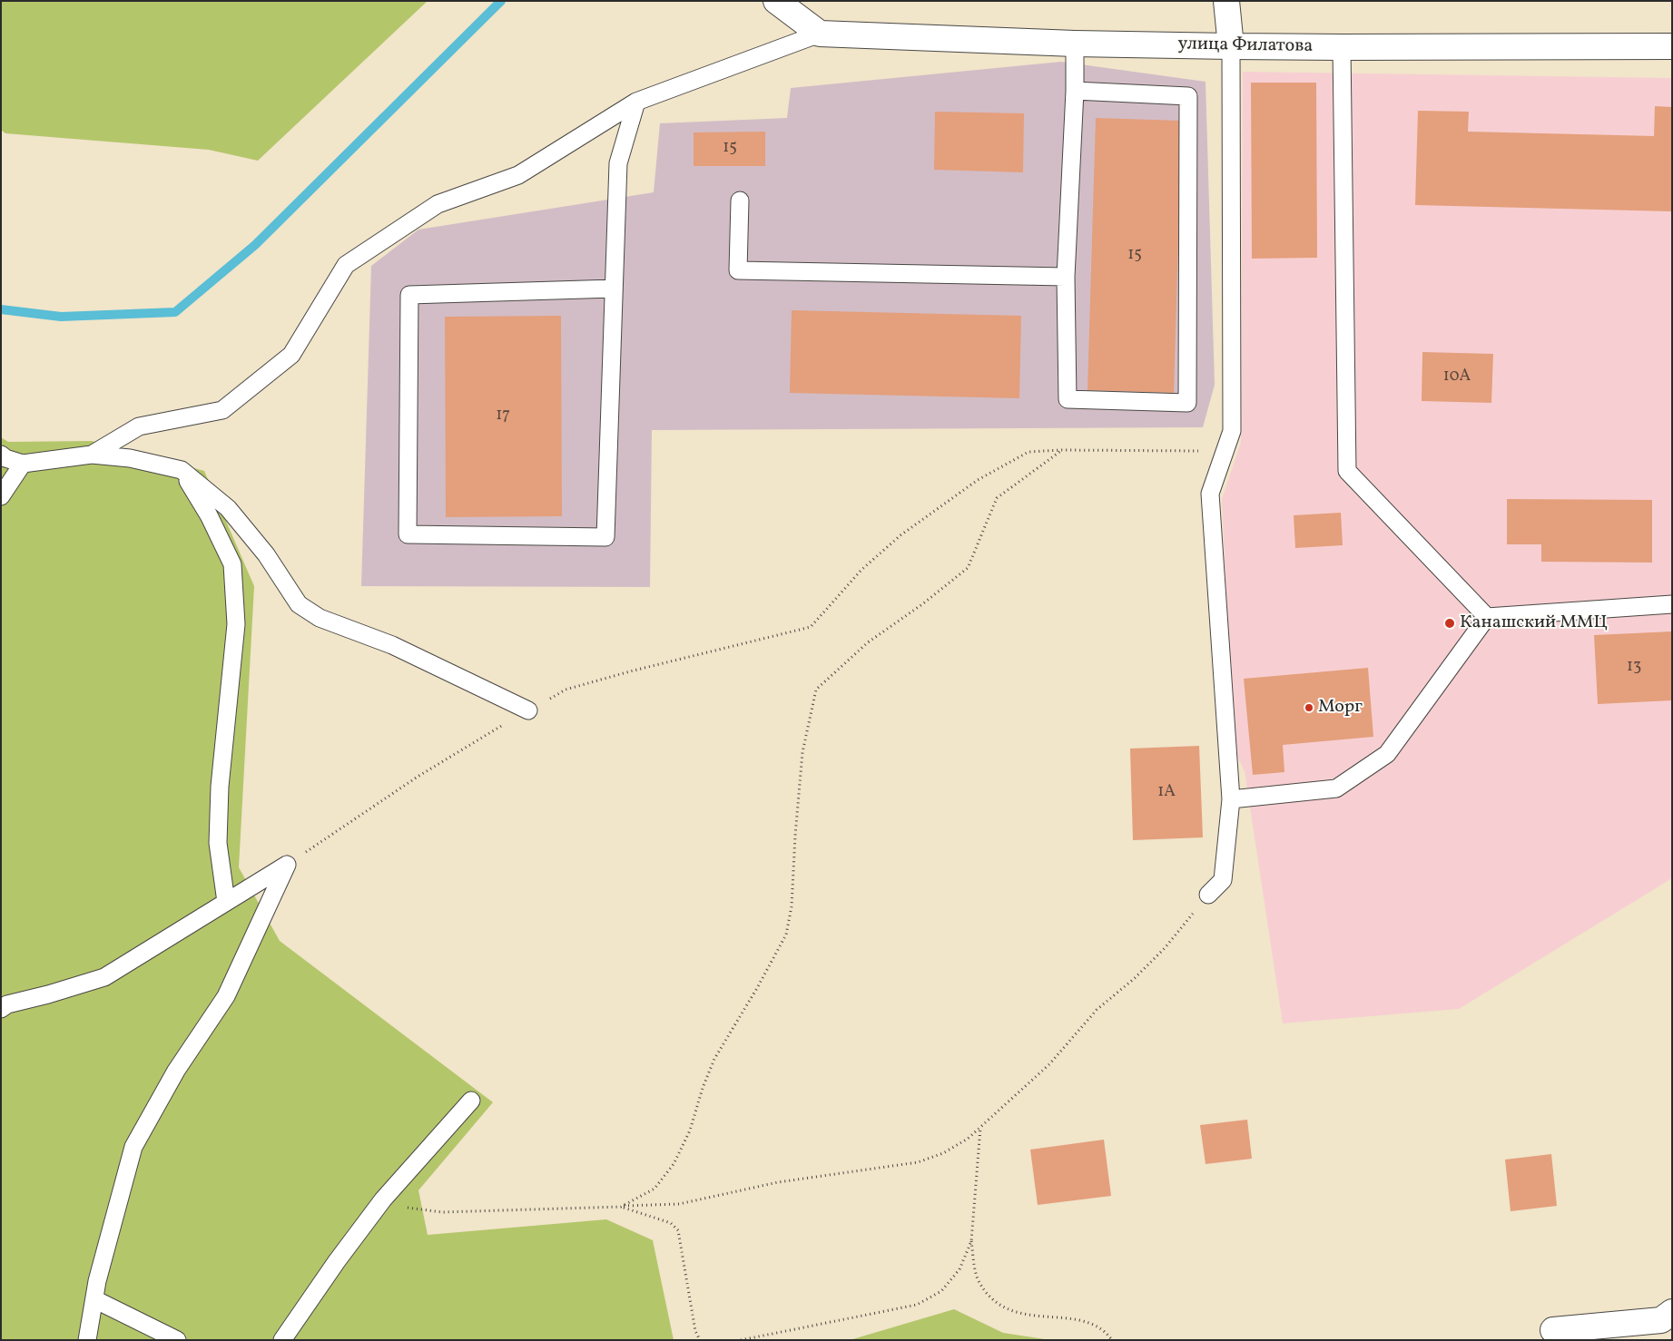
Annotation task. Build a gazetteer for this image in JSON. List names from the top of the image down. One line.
{"streets":{"street":["улица Филатова"]},"places":["Канашский ММЦ","Морг"],"house_numbers":["15","15","10А","17","13","1А"]}
